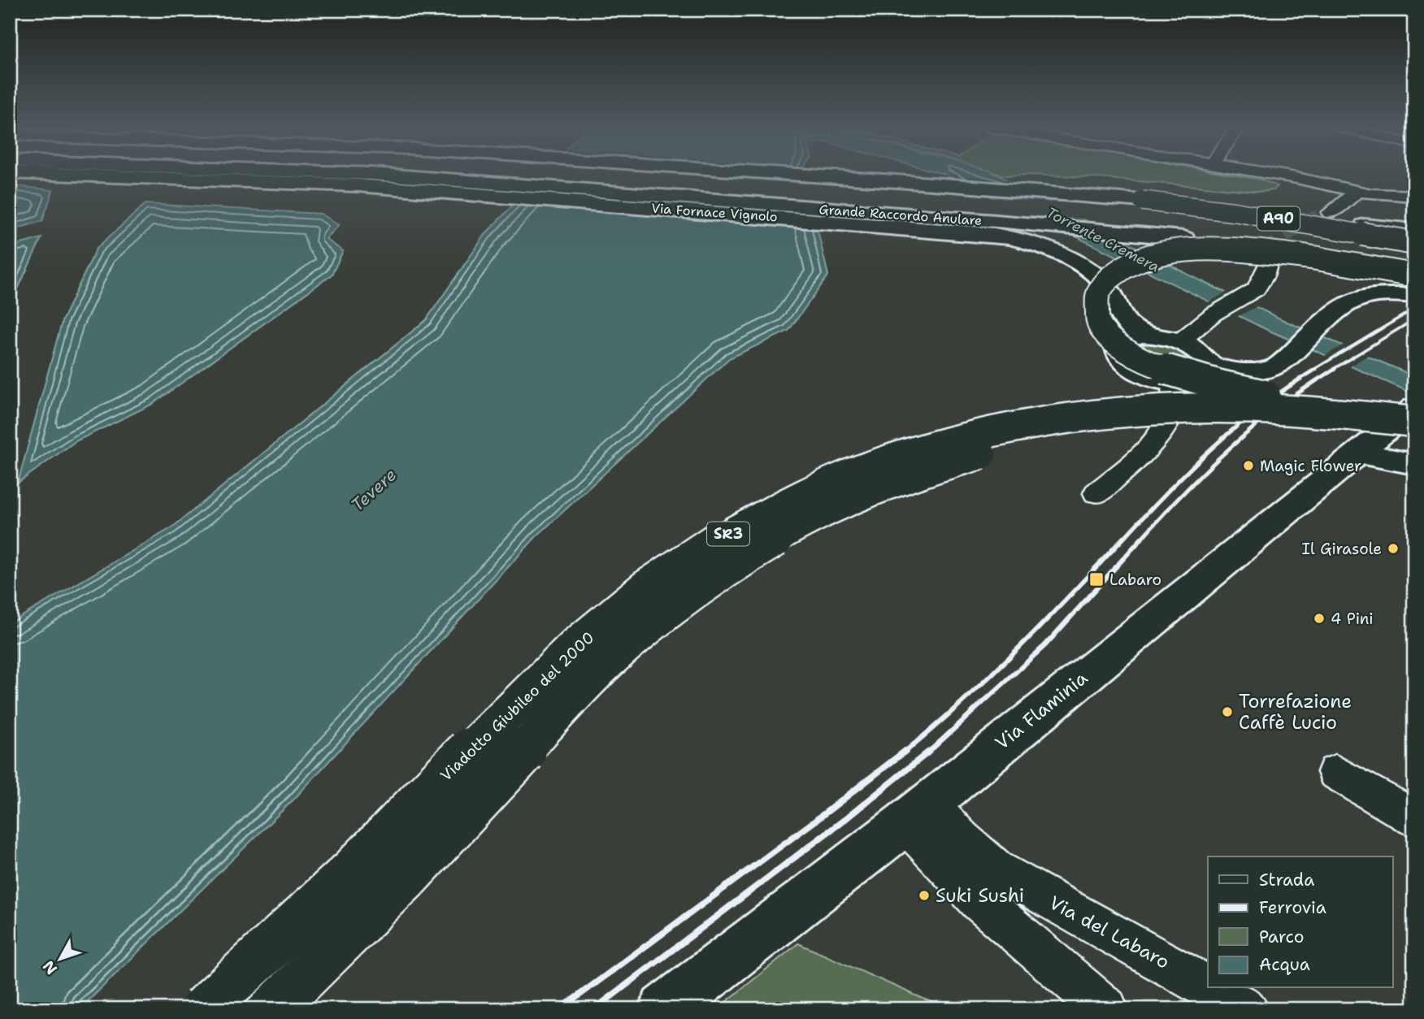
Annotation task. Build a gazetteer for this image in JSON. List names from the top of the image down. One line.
{"streets":{"main road":["Via Fornace Vignolo","Grande Raccordo Anulare","A90","SR3","Viadotto Giubileo del 2000","Via Flaminia"],"street":["Via del Labaro"]},"crossings":[["Viadotto Giubileo del 2000","Via Flaminia"],["Via Flaminia","Via del Labaro"]],"water":["Torrente Cremera","Tevere"],"places":{"other":["Magic Flower","Il Girasole","4 Pini","Torrefazione Caffè Lucio","Suki Sushi"],"transit":["Labaro"]},"legend":["Strada","Ferrovia","Parco","Acqua"],"north":"bottom left"}
